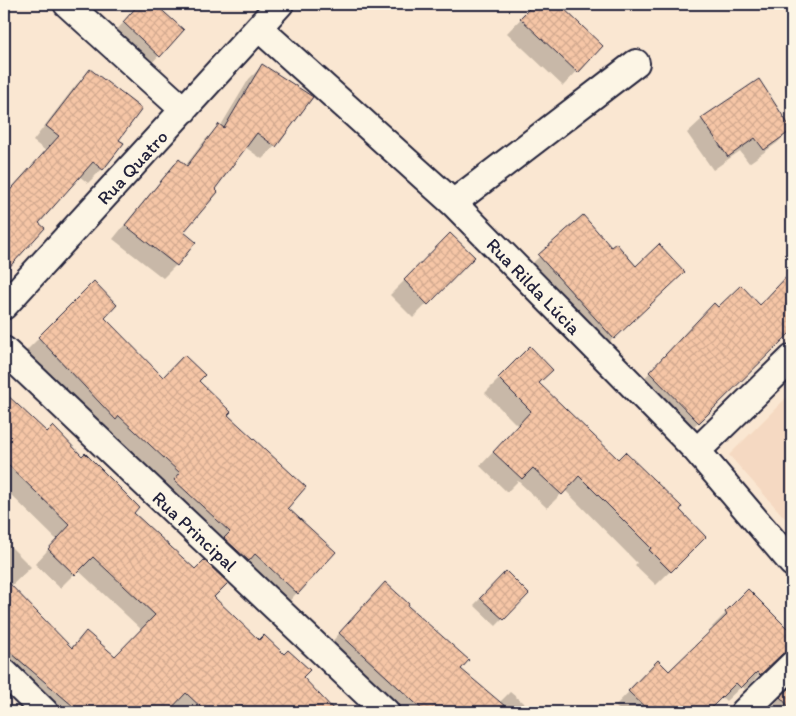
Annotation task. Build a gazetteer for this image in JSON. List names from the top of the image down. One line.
{"streets":{"street":["Rua Quatro","Rua Rilda Lúcia","Rua Principal"]},"crossings":[["Rua Quatro","Rua Rilda Lúcia"]]}
